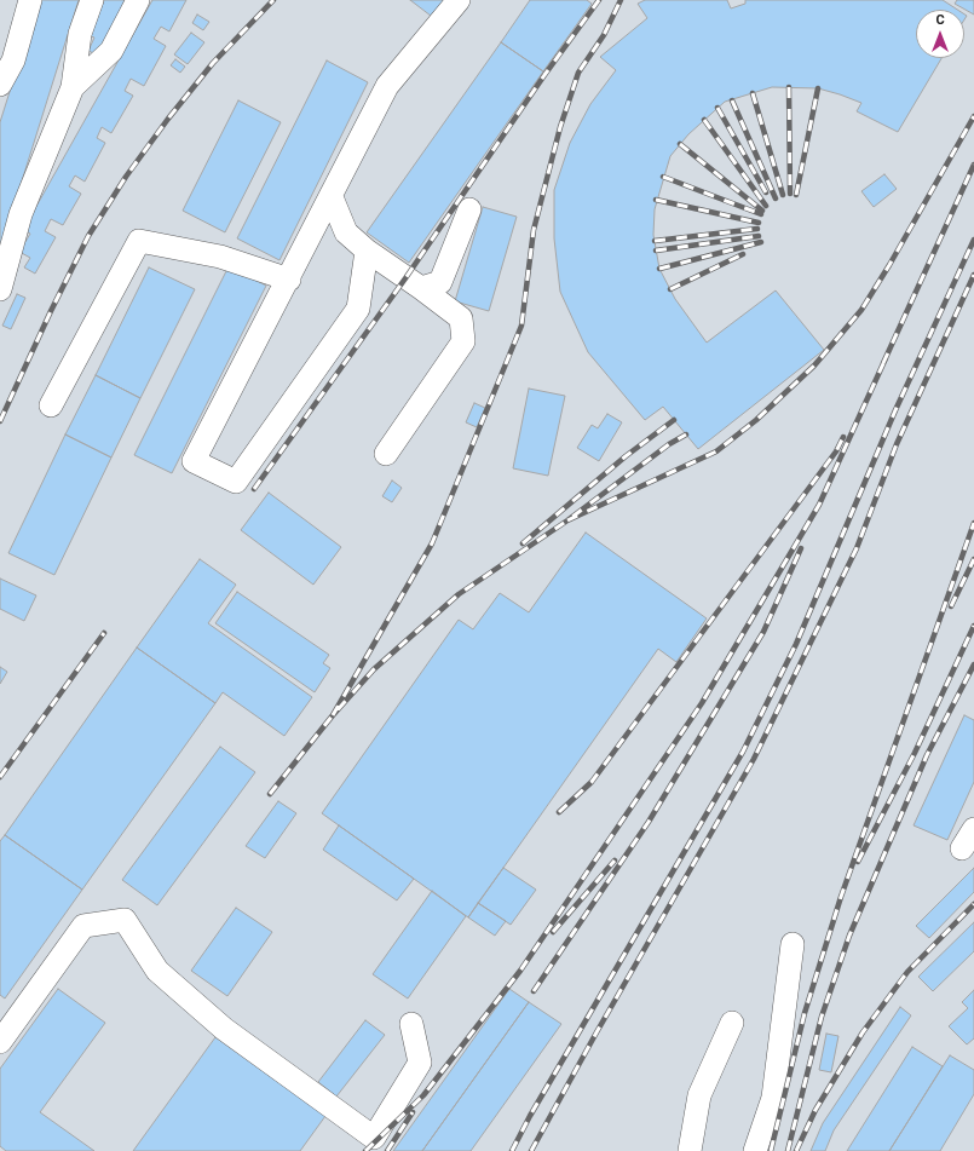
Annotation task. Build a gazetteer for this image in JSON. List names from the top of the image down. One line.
{"north":"top"}
